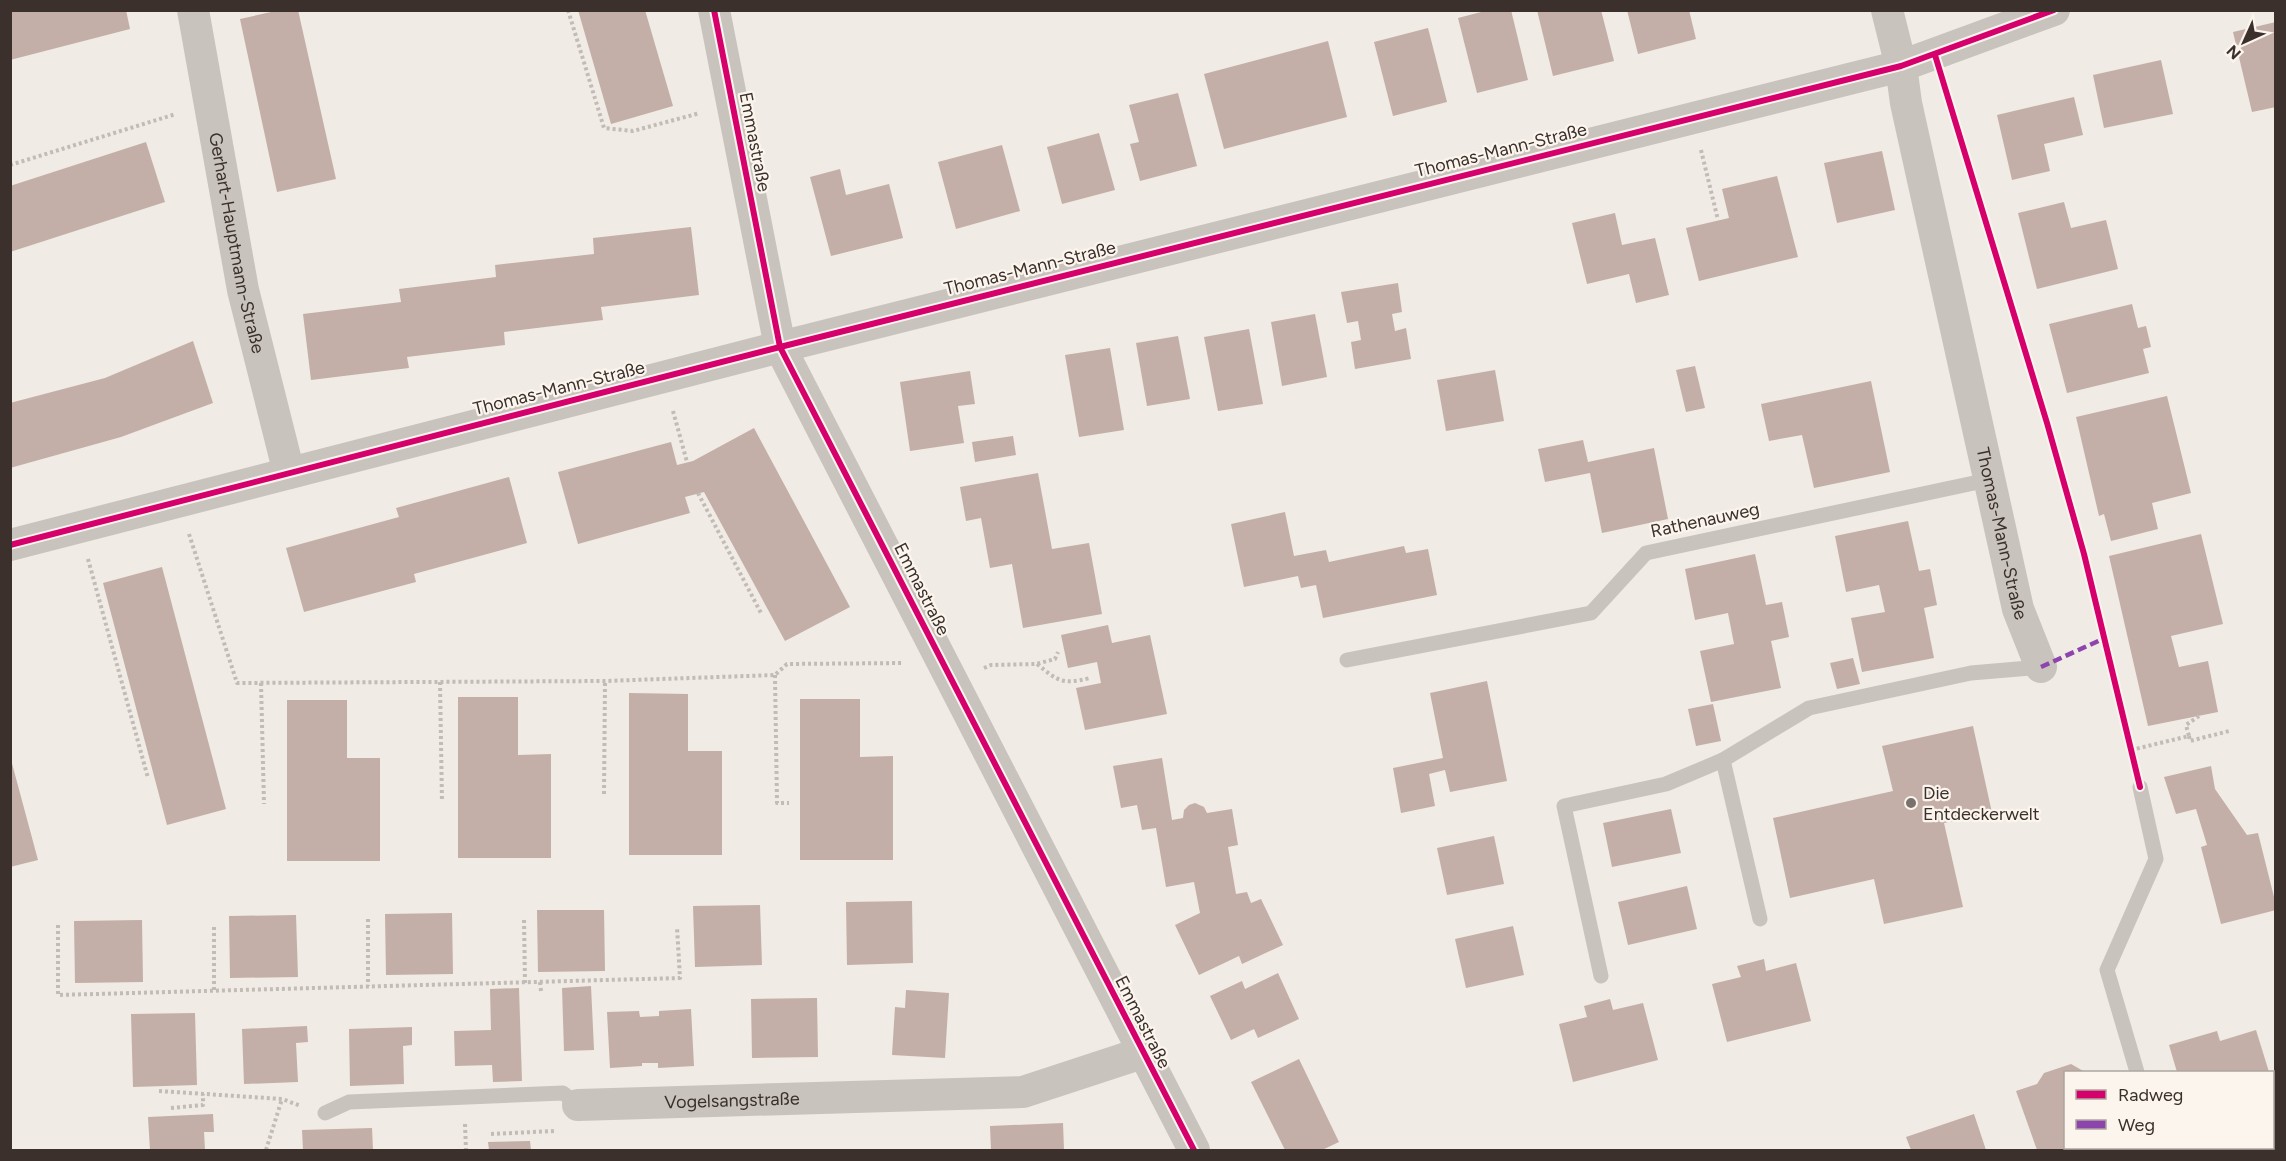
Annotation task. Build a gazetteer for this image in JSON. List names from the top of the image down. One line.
{"streets":{"street":["Emmastraße","Thomas-Mann-Straße","Gerhart-Hauptmann-Straße","Vogelsangstraße"],"lane":["Rathenauweg"]},"crossings":[["Emmastraße","Thomas-Mann-Straße"],["Emmastraße","Vogelsangstraße"],["Thomas-Mann-Straße","Gerhart-Hauptmann-Straße"],["Thomas-Mann-Straße","Rathenauweg"]],"places":["Die Entdeckerwelt"],"legend":["Radweg","Weg"],"north":"bottom left"}
